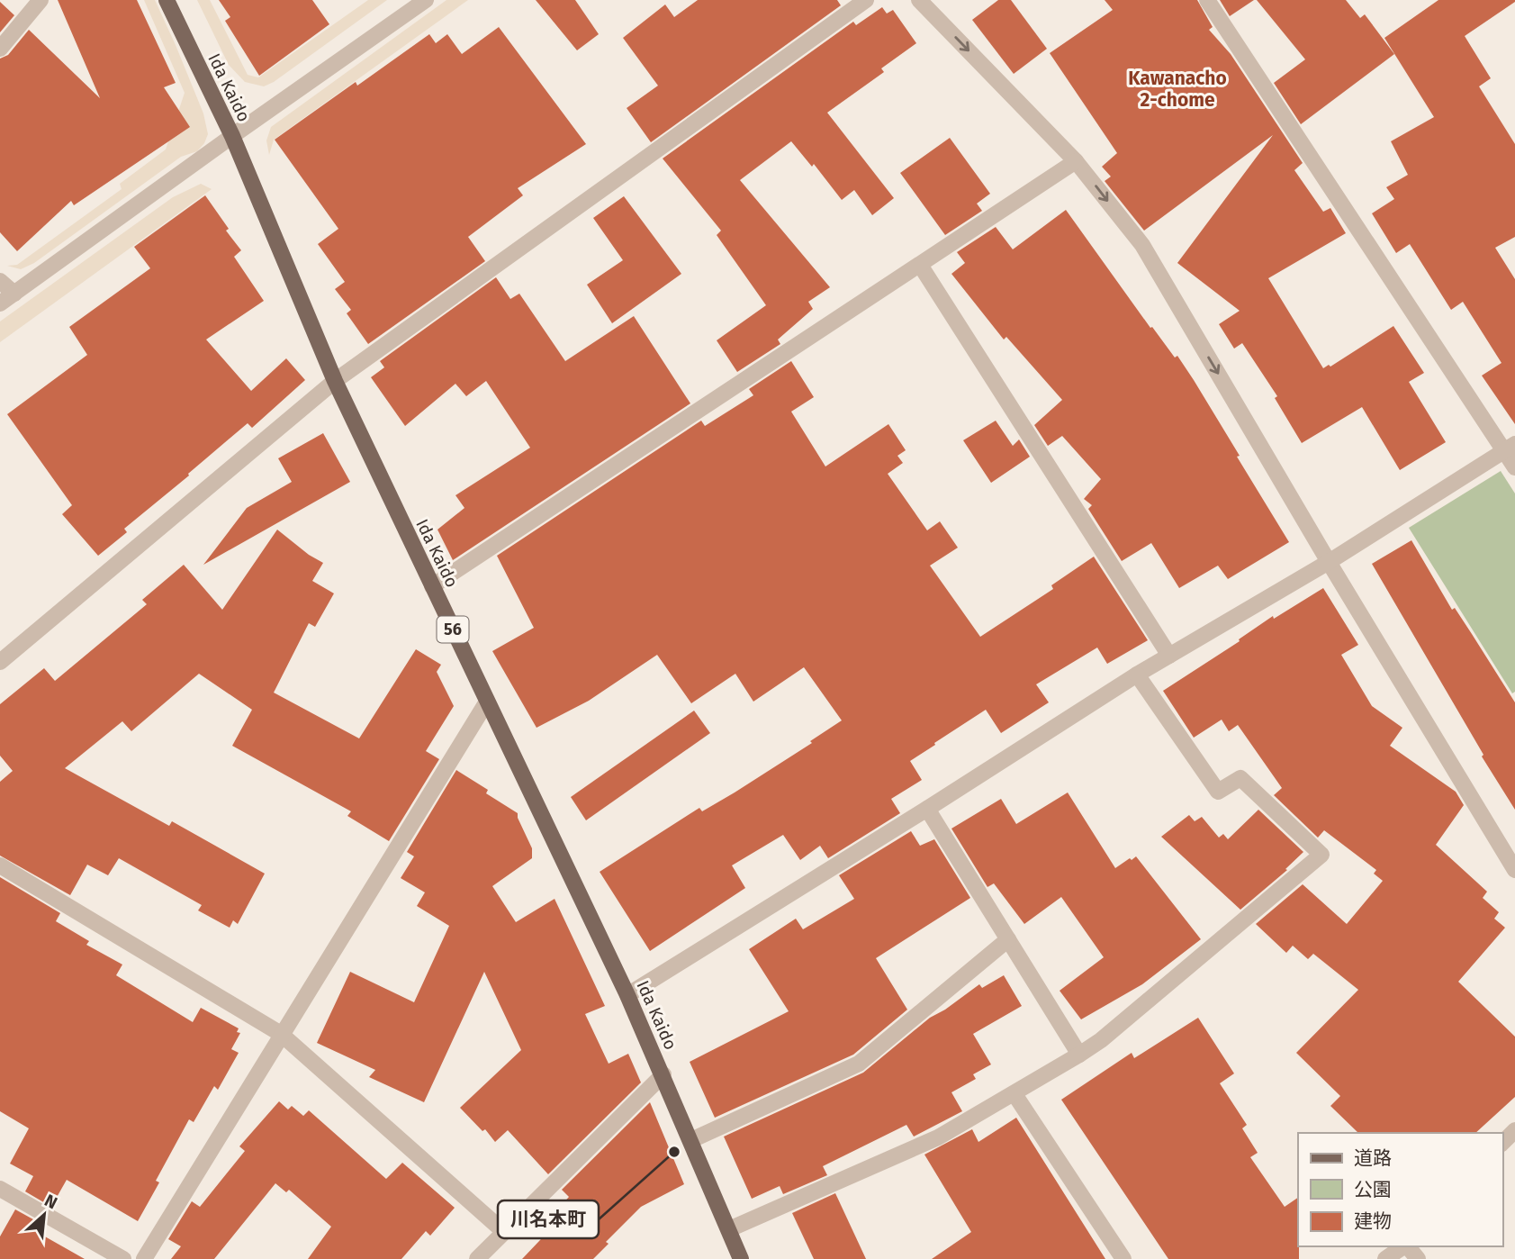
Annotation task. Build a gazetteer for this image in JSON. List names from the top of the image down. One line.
{"streets":{"main road":["Ida Kaido","56"]},"districts":["Kawanacho 2-chome"],"places":["川名本町"],"legend":["道路","公園","建物"],"north":"top right"}
